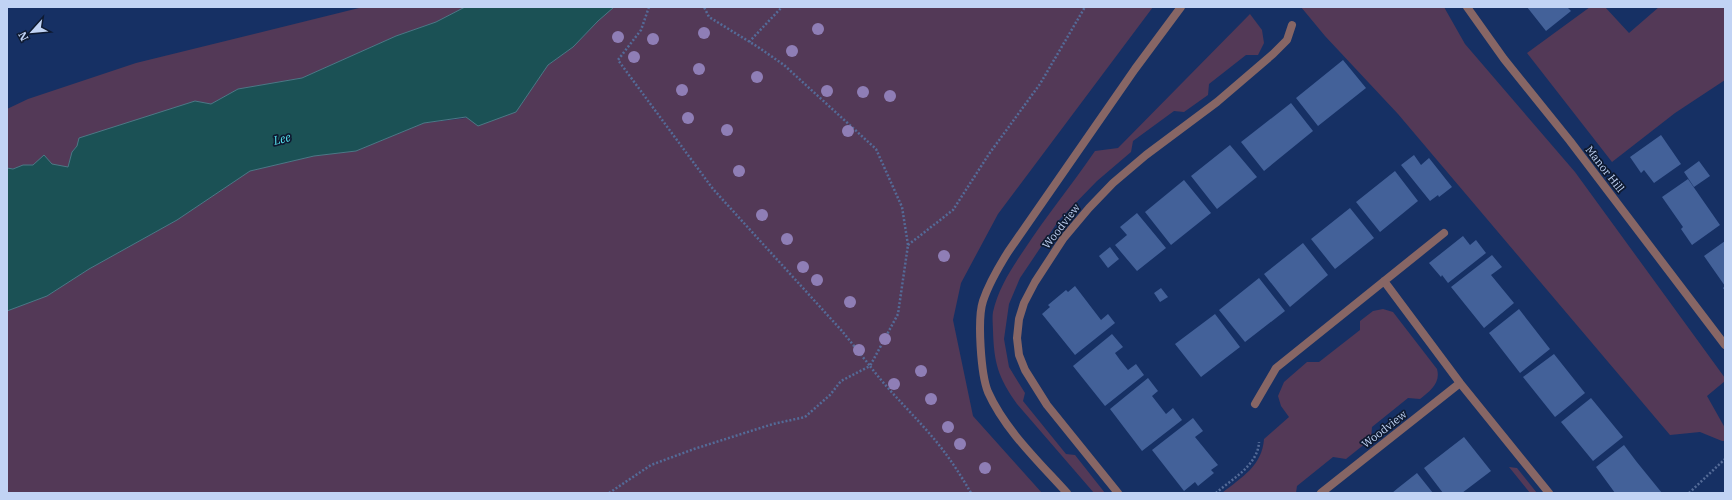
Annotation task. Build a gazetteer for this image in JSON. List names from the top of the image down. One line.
{"streets":{"street":["Manor Hill","Woodview"]},"water":["Lee"],"north":"bottom left"}
